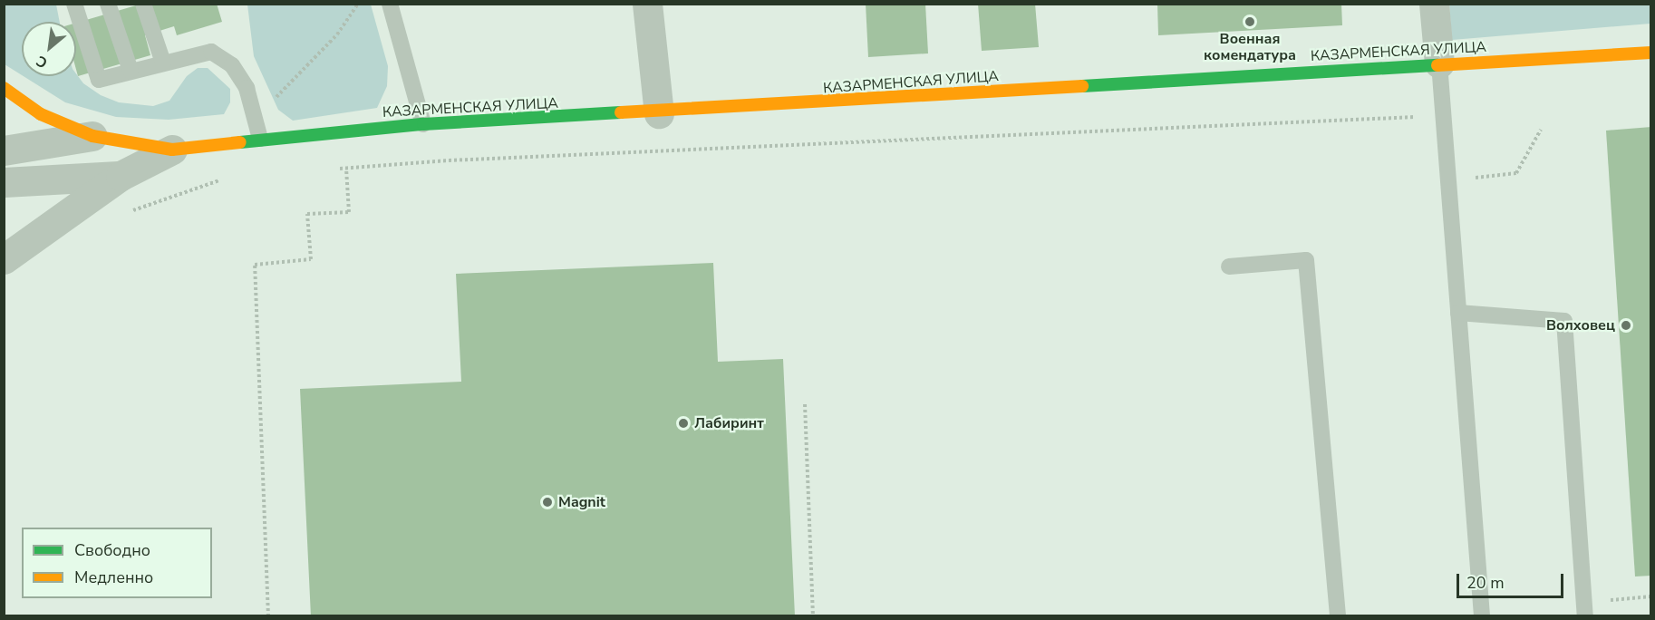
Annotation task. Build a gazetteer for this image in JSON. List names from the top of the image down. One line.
{"streets":{"street":["КАЗАРМЕНСКАЯ УЛИЦА"]},"places":["Военная комендатура","Волховец","Лабиринт","Magnit"],"legend":["Свободно","Медленно"],"scale_bar":"20 m","north":"bottom left"}
